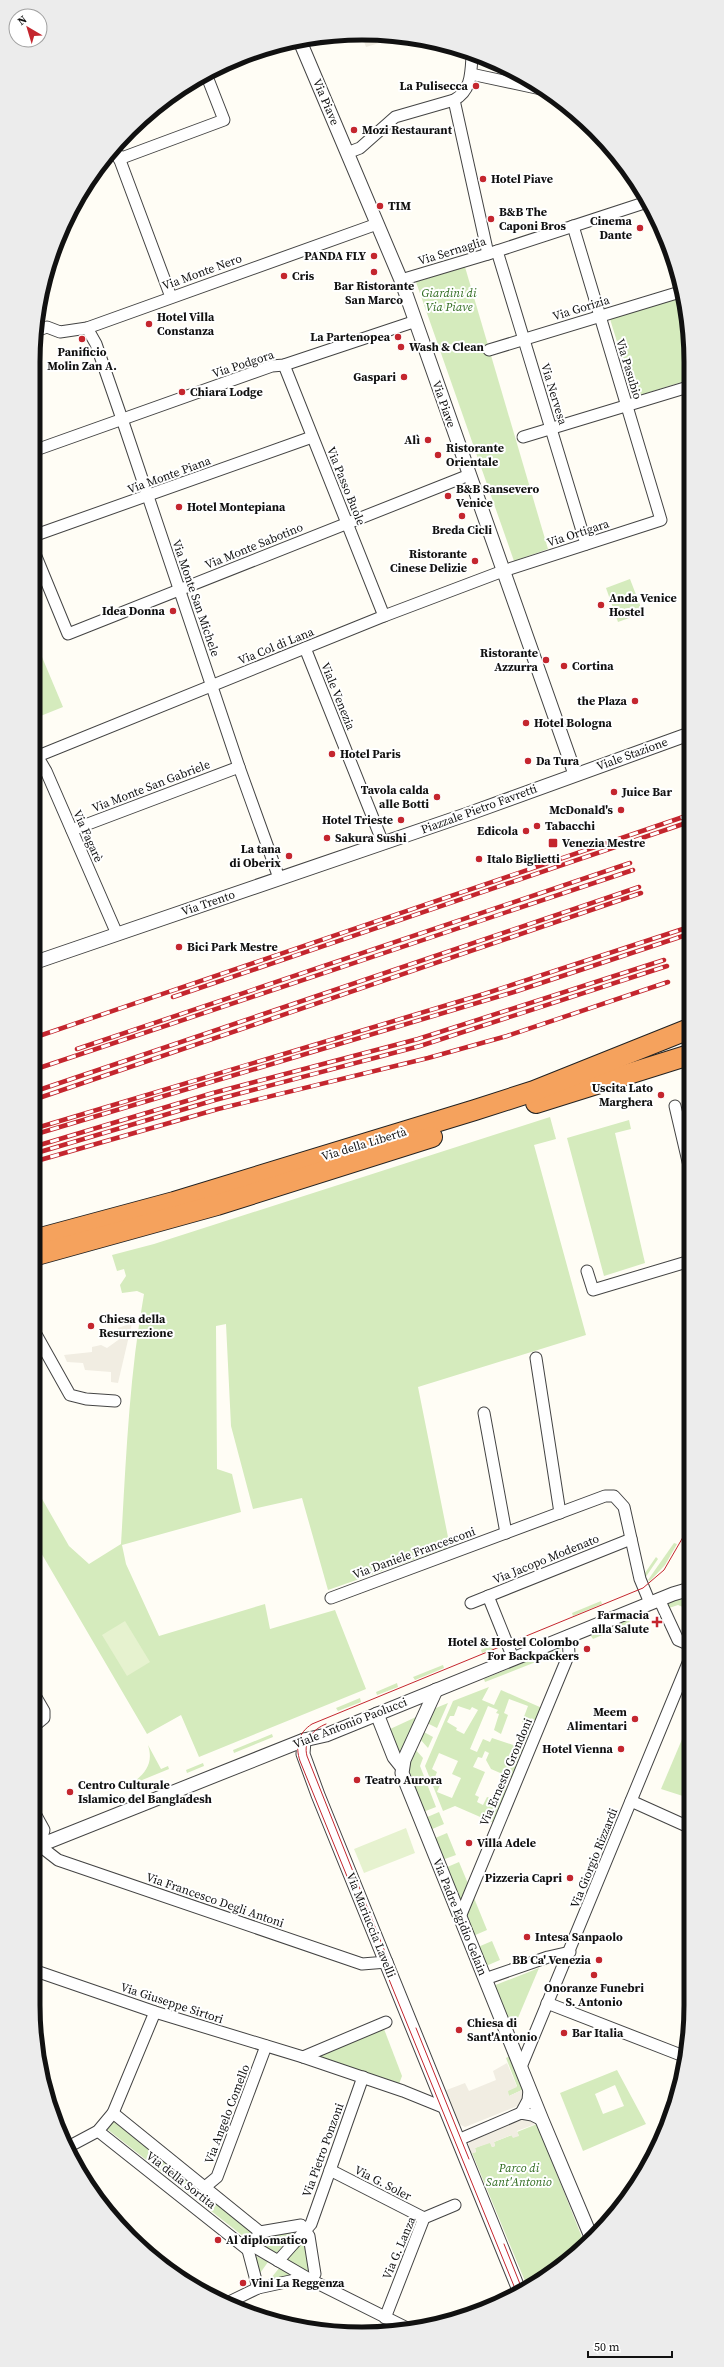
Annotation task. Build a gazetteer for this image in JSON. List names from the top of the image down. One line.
{"streets":{"highway":["Via della Libertà"],"street":["Via Piave","Via Sernaglia","Via Monte Nero","Via Gorizia","Via Podgora","Via Pasubio","Via Nervesa","Via Monte Piana","Via Passo Buole","Via Ortigara","Via Monte Sabotino","Via Monte San Michele","Via Col di Lana","Viale Venezia","Viale Stazione","Via Monte San Gabriele","Piazzale Pietro Favretti","Via Fagarè","Via Trento","Via Daniele Francesconi","Via Jacopo Modenato","Viale Antonio Paolucci","Via Ernesto Grondoni","Via Giorgio Rizzardi","Via Francesco Degli Antoni","Via Padre Egidio Gelain","Via Mariuccia Lavelli","Via Giuseppe Sirtori","Via Angelo Comello","Via Pietro Ponzoni","Via della Sortita","Via G. Soler","Via G. Lanza"]},"crossings":[["Via Piave","Via Sernaglia"],["Via Piave","Via Monte Nero"],["Via Piave","Via Podgora"],["Via Piave","Via Ortigara"],["Via Piave","Via Monte Sabotino"],["Via Piave","Via Col di Lana"],["Via Piave","Viale Stazione"],["Via Piave","Piazzale Pietro Favretti"],["Via Sernaglia","Via Pasubio"],["Via Sernaglia","Via Nervesa"],["Via Monte Nero","Via Monte San Michele"],["Via Gorizia","Via Pasubio"],["Via Gorizia","Via Nervesa"],["Via Podgora","Via Passo Buole"],["Via Podgora","Via Monte San Michele"],["Via Pasubio","Via Ortigara"],["Via Nervesa","Via Ortigara"],["Via Monte Piana","Via Passo Buole"],["Via Monte Piana","Via Monte San Michele"],["Via Passo Buole","Via Monte Sabotino"],["Via Passo Buole","Via Col di Lana"],["Via Ortigara","Via Col di Lana"],["Via Monte Sabotino","Via Monte San Michele"],["Via Monte San Michele","Via Col di Lana"],["Via Monte San Michele","Via Monte San Gabriele"],["Via Monte San Michele","Via Trento"],["Via Col di Lana","Viale Venezia"],["Viale Venezia","Piazzale Pietro Favretti"],["Viale Venezia","Via Trento"],["Viale Stazione","Piazzale Pietro Favretti"],["Via Monte San Gabriele","Via Fagarè"],["Piazzale Pietro Favretti","Via Trento"],["Via Fagarè","Via Trento"],["Via Daniele Francesconi","Via Jacopo Modenato"],["Via Daniele Francesconi","Viale Antonio Paolucci"],["Viale Antonio Paolucci","Via Ernesto Grondoni"],["Viale Antonio Paolucci","Via Padre Egidio Gelain"],["Viale Antonio Paolucci","Via Mariuccia Lavelli"],["Via Ernesto Grondoni","Via Padre Egidio Gelain"],["Via Giorgio Rizzardi","Via Padre Egidio Gelain"],["Via Francesco Degli Antoni","Via Mariuccia Lavelli"],["Via Mariuccia Lavelli","Via Giuseppe Sirtori"],["Via Giuseppe Sirtori","Via Angelo Comello"],["Via Giuseppe Sirtori","Via Pietro Ponzoni"],["Via Angelo Comello","Via della Sortita"],["Via Pietro Ponzoni","Via della Sortita"],["Via Pietro Ponzoni","Via G. Soler"],["Via della Sortita","Via G. Lanza"],["Via G. Soler","Via G. Lanza"]],"parks":["Giardini di Via Piave","Parco di Sant'Antonio"],"places":{"other":["La Pulisecca","Mozi Restaurant","Hotel Piave","TIM","B&B The Caponi Bros","Cinema Dante","PANDA FLY","Bar Ristorante San Marco","Cris","Hotel Villa Constanza","La Partenopea","Panificio Molin Zan A.","Wash & Clean","Gaspari","Chiara Lodge","Alì","Ristorante Orientale","B&B Sansevero Venice","Hotel Montepiana","Breda Cicli","Ristorante Cinese Delizie","Anda Venice Hostel","Idea Donna","Ristorante Azzurra","Cortina","the Plaza","Hotel Bologna","Hotel Paris","Da Tura","Juice Bar","Tavola calda alle Botti","McDonald's","Hotel Trieste","Tabacchi","Edicola","Sakura Sushi","La tana di Oberix","Italo Biglietti","Bici Park Mestre","Uscita Lato Marghera","Chiesa della Resurrezione","Hotel & Hostel Colombo For Backpackers","Meem Alimentari","Hotel Vienna","Teatro Aurora","Centro Culturale Islamico del Bangladesh","Villa Adele","Pizzeria Capri","Intesa Sanpaolo","BB Ca' Venezia","Onoranze Funebri S. Antonio","Chiesa di Sant'Antonio","Bar Italia","Al diplomatico","Vini La Reggenza"],"transit":["Venezia Mestre"],"health":["Farmacia alla Salute"]},"scale_bar":"50 m","north":"top left"}
